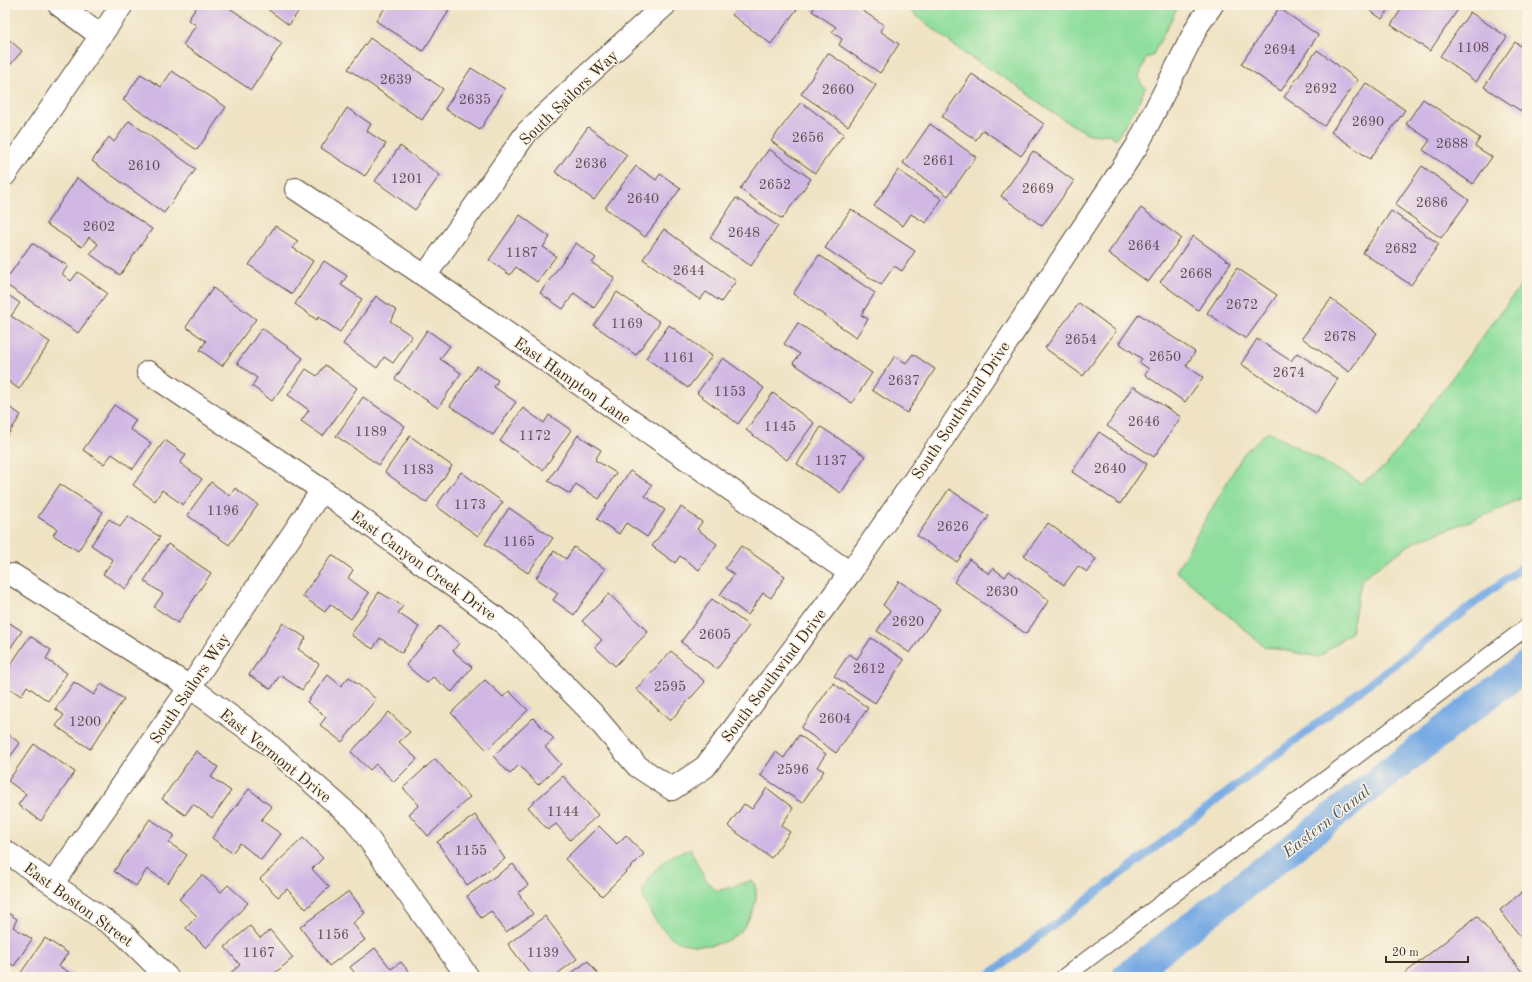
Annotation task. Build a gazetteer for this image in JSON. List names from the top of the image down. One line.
{"streets":{"street":["South Sailors Way","East Hampton Lane","South Southwind Drive","East Canyon Creek Drive","East Vermont Drive","East Boston Street"]},"crossings":[["South Sailors Way","East Hampton Lane"],["South Sailors Way","East Canyon Creek Drive"],["South Sailors Way","East Vermont Drive"],["South Sailors Way","East Boston Street"],["East Hampton Lane","South Southwind Drive"],["South Southwind Drive","East Canyon Creek Drive"]],"water":["Eastern Canal"],"house_numbers":["1108","2694","2639","2692","2660","2635","2690","2656","2688","2661","2636","2610","1201","2652","2669","2640","2686","2602","2648","2664","2682","1187","2644","2668","2672","1169","2678","2654","2650","1161","2674","2637","1153","2646","1145","1189","1172","1137","2640","1183","1173","1196","2626","1165","2630","2620","2605","2612","2595","2604","1200","2596","1144","1155","1156","1167","1139"],"scale_bar":"20 m"}
